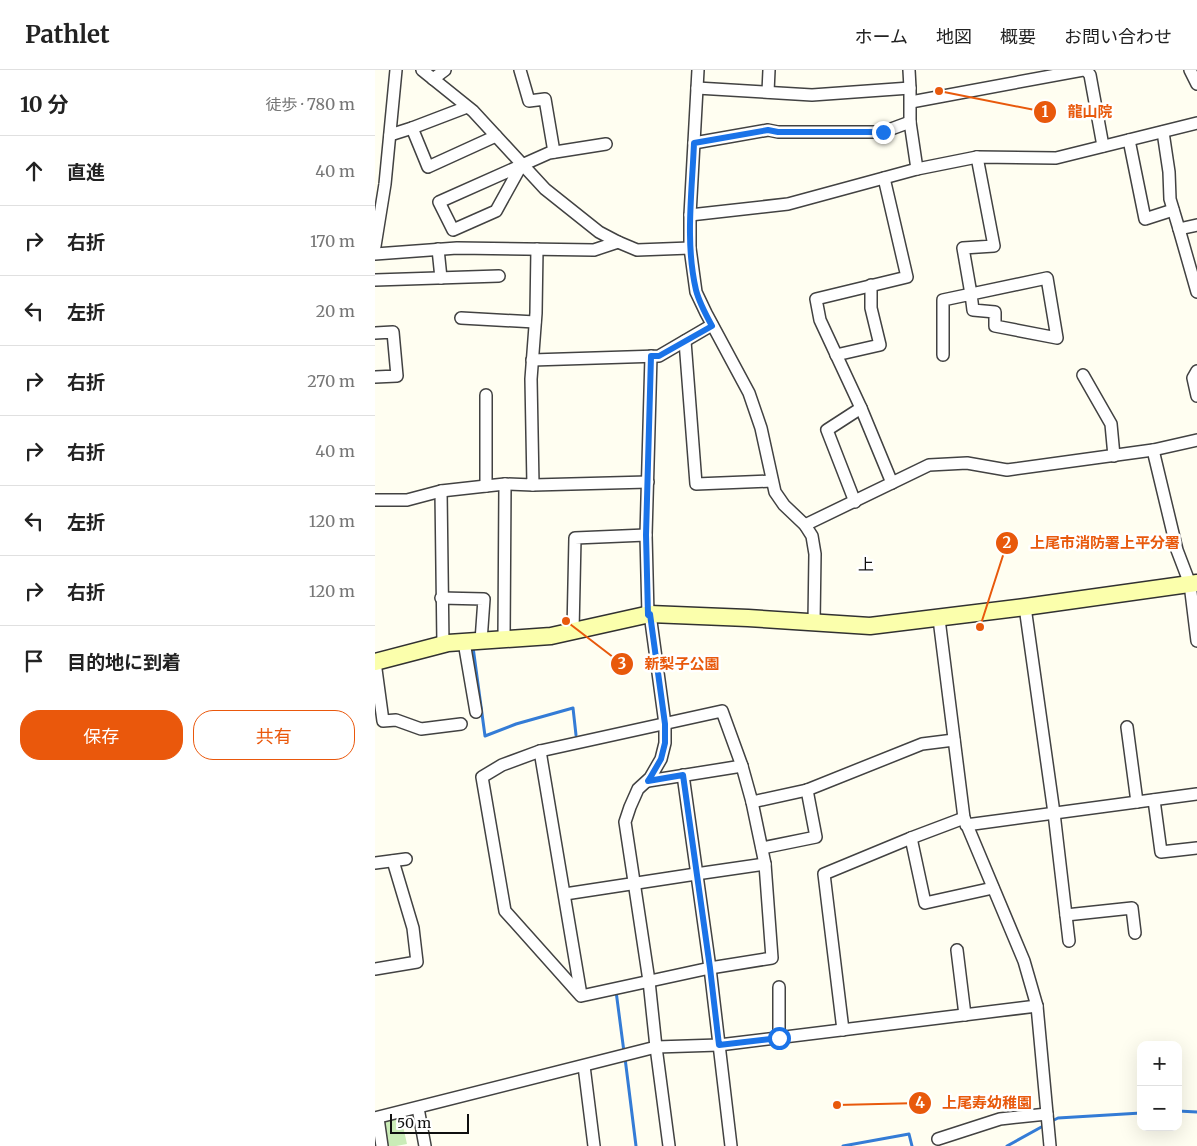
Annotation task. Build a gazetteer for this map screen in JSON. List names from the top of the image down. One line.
{"districts":["上"],"places":["龍山院","新梨子公園","上尾市消防署上平分署","上尾寿幼稚園"],"scale_bar":"50 m","page":{"header":"Pathlet","nav":["ホーム","地図","概要","お問い合わせ"],"heading":["10 分","徒歩 · 780 m"],"list":[["直進","40 m"],["右折","170 m"],["左折","20 m"],["右折","270 m"],["右折","40 m"],["左折","120 m"],["右折","120 m"],"目的地に到着"],"buttons":["保存","共有"],"map_buttons":["+","−"],"scale":"50 m"}}
